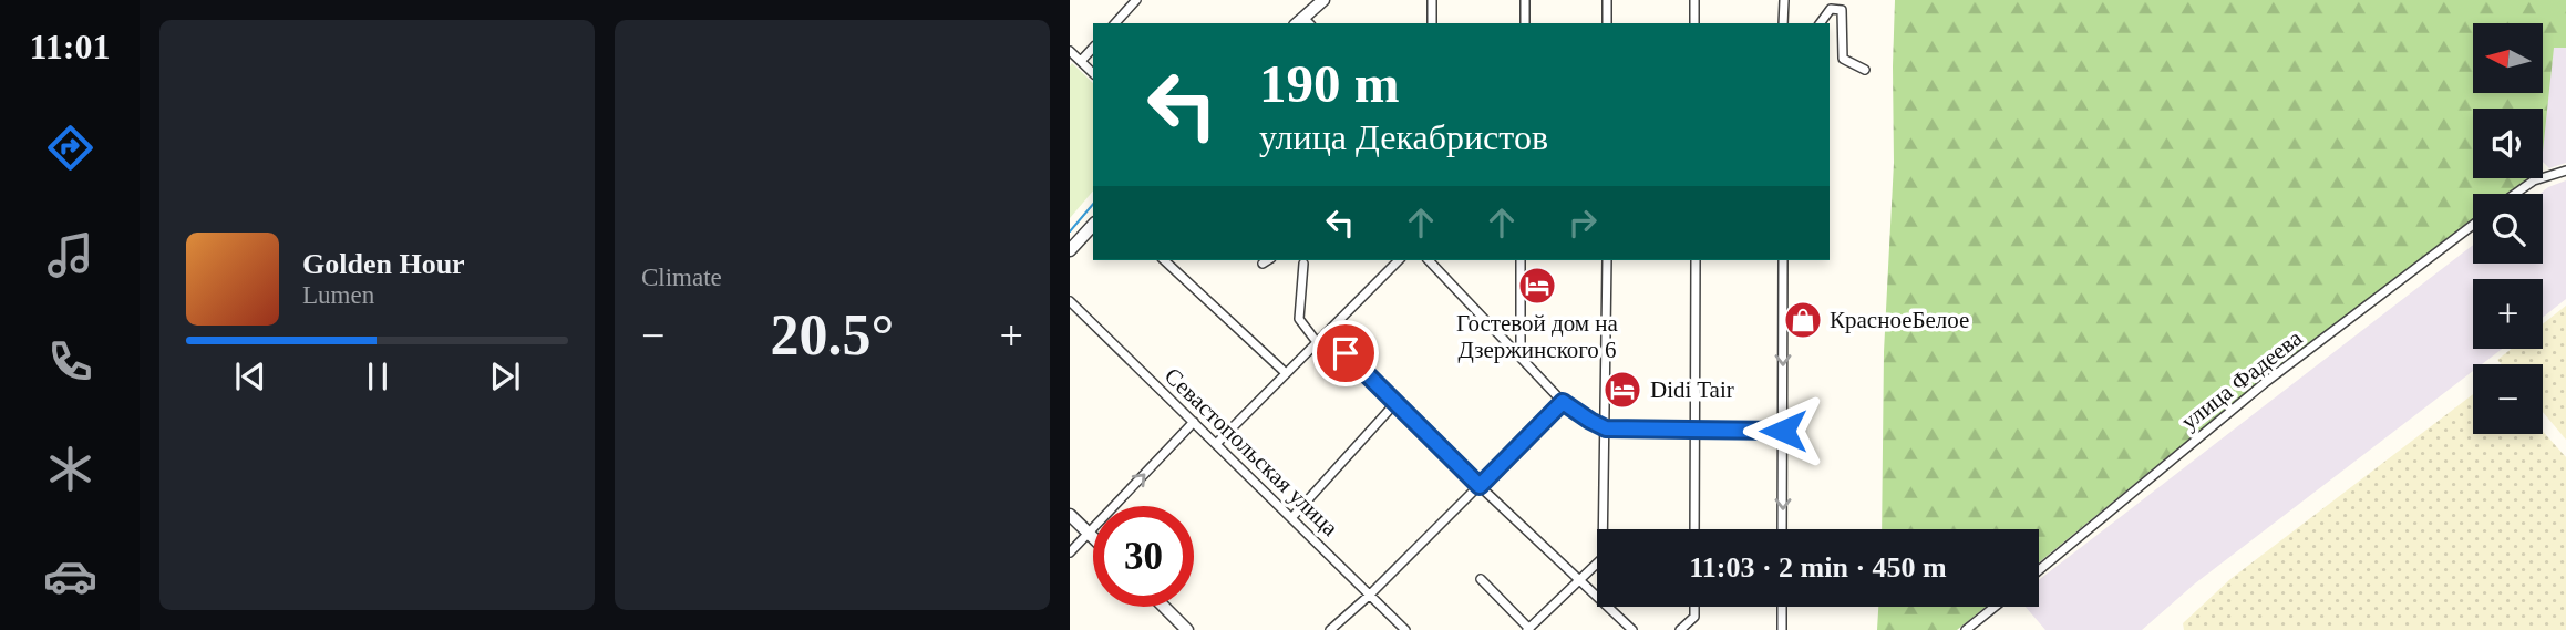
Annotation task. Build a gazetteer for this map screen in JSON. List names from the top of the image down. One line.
{"streets":{"street":["улица Фадеева","Севастопольская улица"]},"places":{"hotel":["Гостевой дом на Дзержинского 6","Didi Tair"],"shop":["КрасноеБелое"]},"north":"left","page":{"tabs":"11:01","tile":"Climate","map_buttons":["+","−"],"turn":["190 m","улица Декабристов"],"song":["Golden Hour","Lumen"],"heat":["−","20.5°","+"],"limit":"30","trip":"11:03 · 2 min · 450 m"}}
